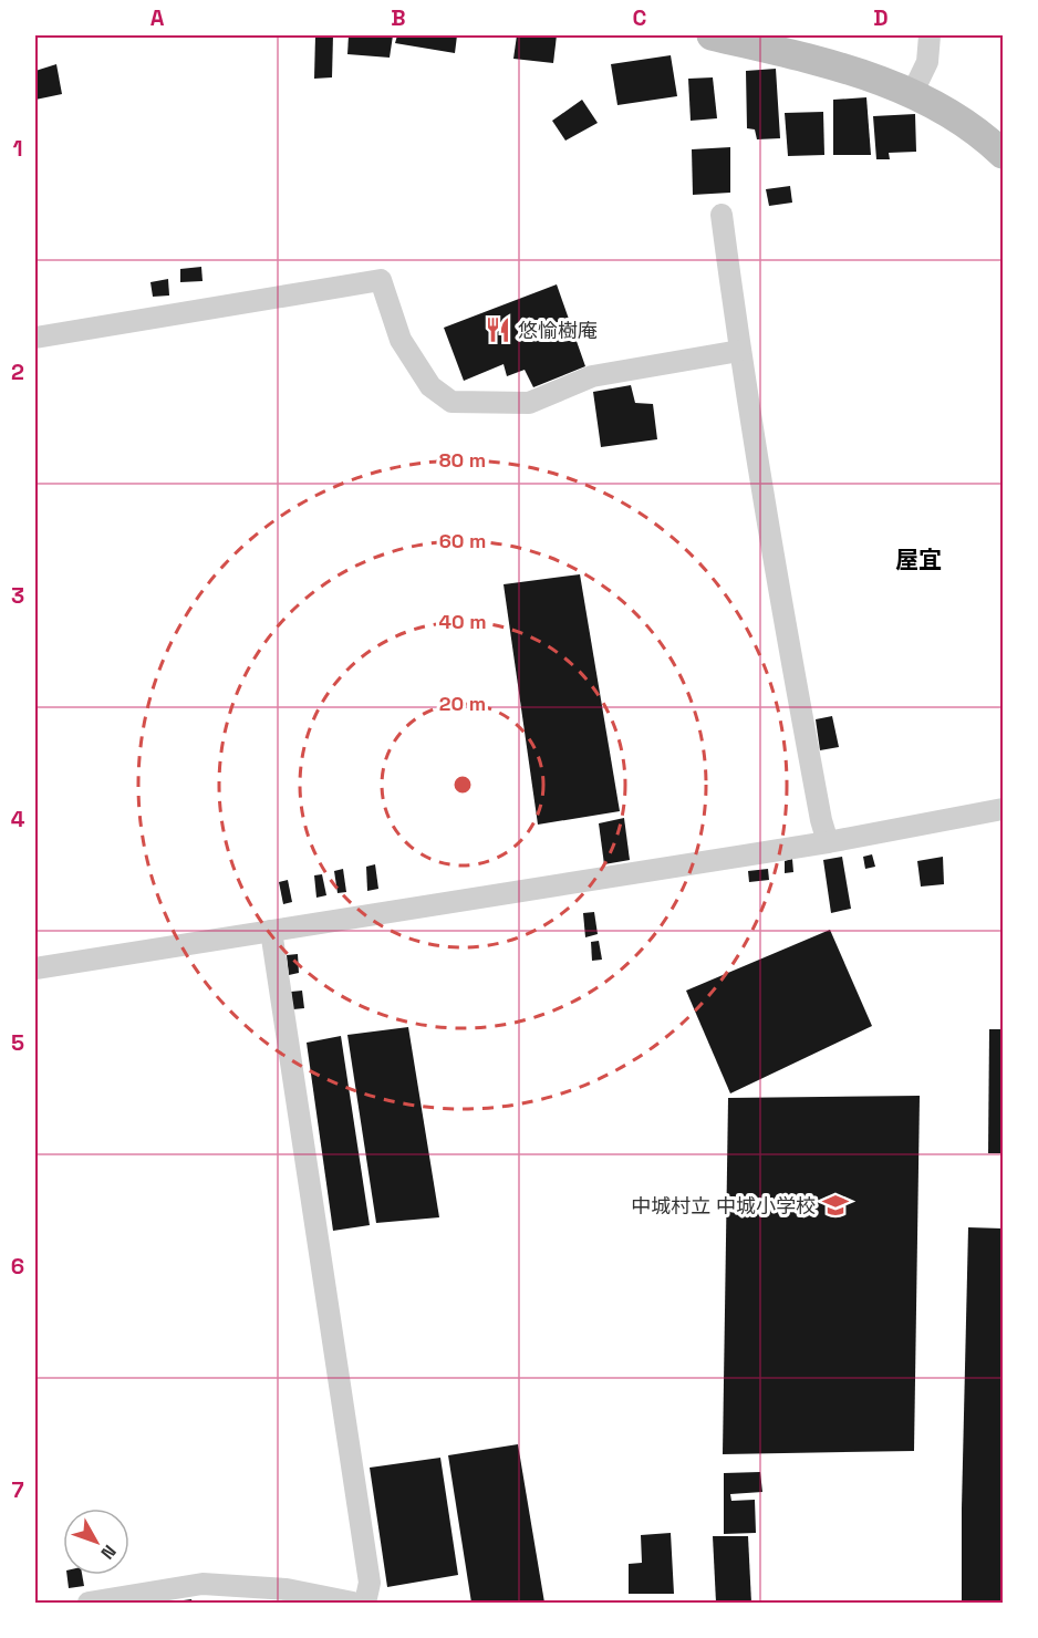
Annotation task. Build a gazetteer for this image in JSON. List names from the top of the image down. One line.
{"districts":["屋宜"],"places":{"restaurant":["悠愉樹庵"],"school or university":["中城村立 中城小学校"]},"north":"bottom right","grid":{"columns":["A","B","C","D"],"rows":["1","2","3","4","5","6","7"]},"rings":["80 m","60 m","40 m","20 m"]}
